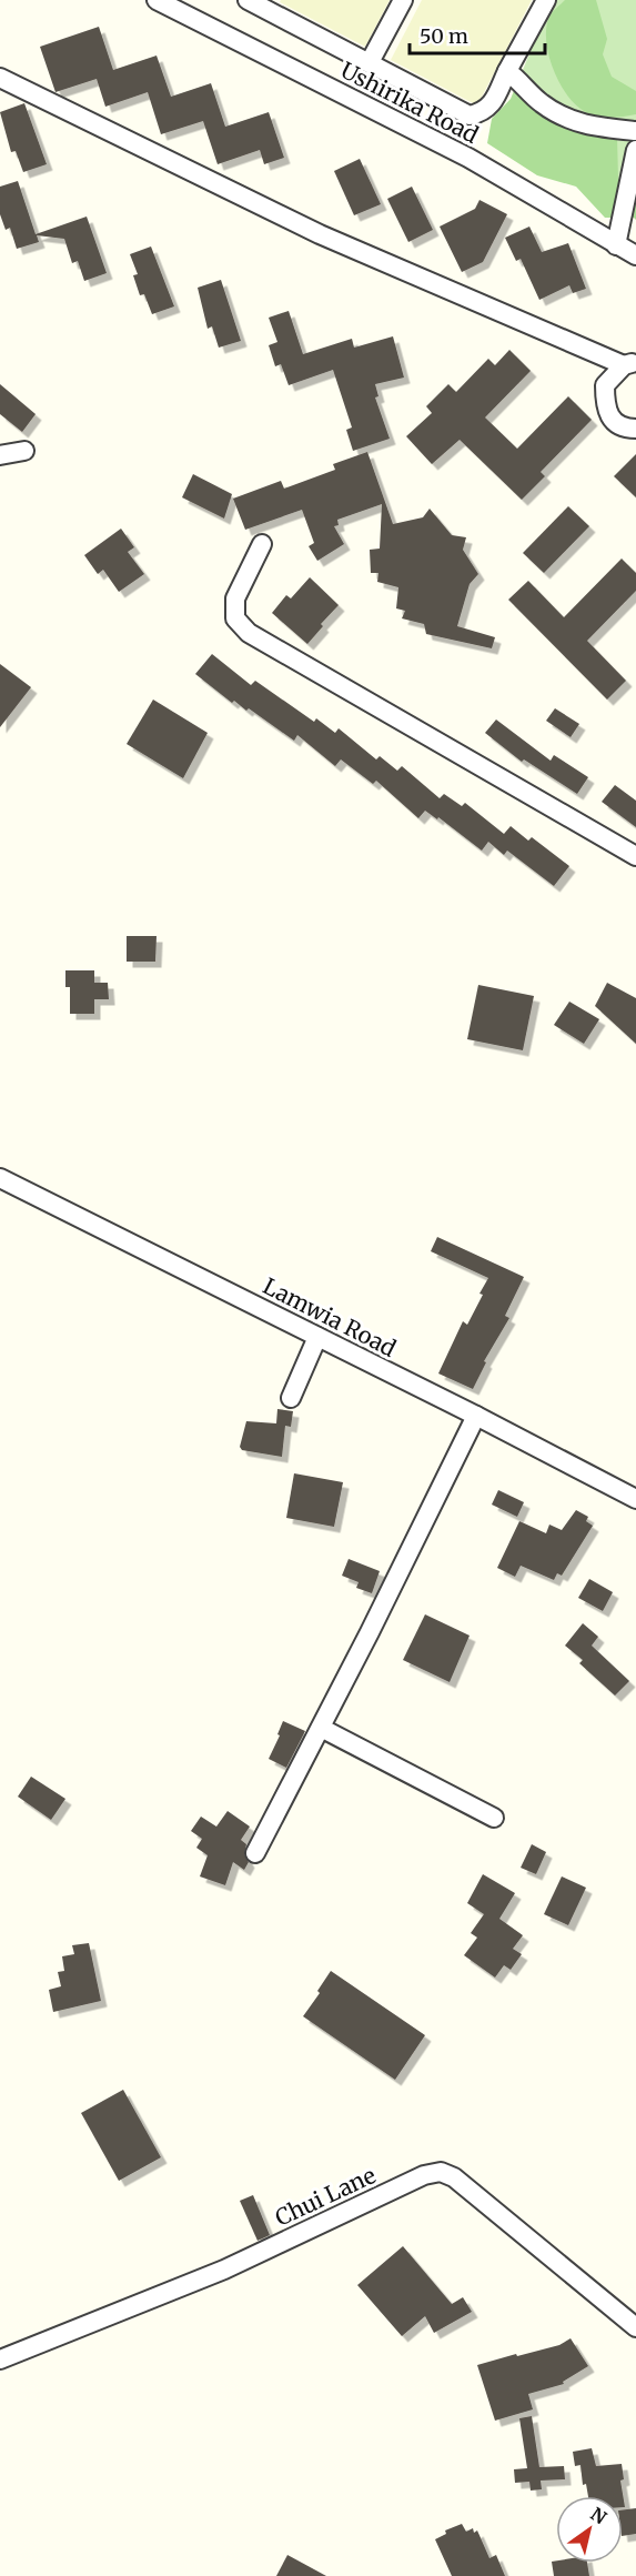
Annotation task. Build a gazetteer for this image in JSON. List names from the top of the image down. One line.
{"streets":{"street":["Ushirika Road","Lamwia Road","Chui Lane"]},"scale_bar":"50 m","north":"top right"}
